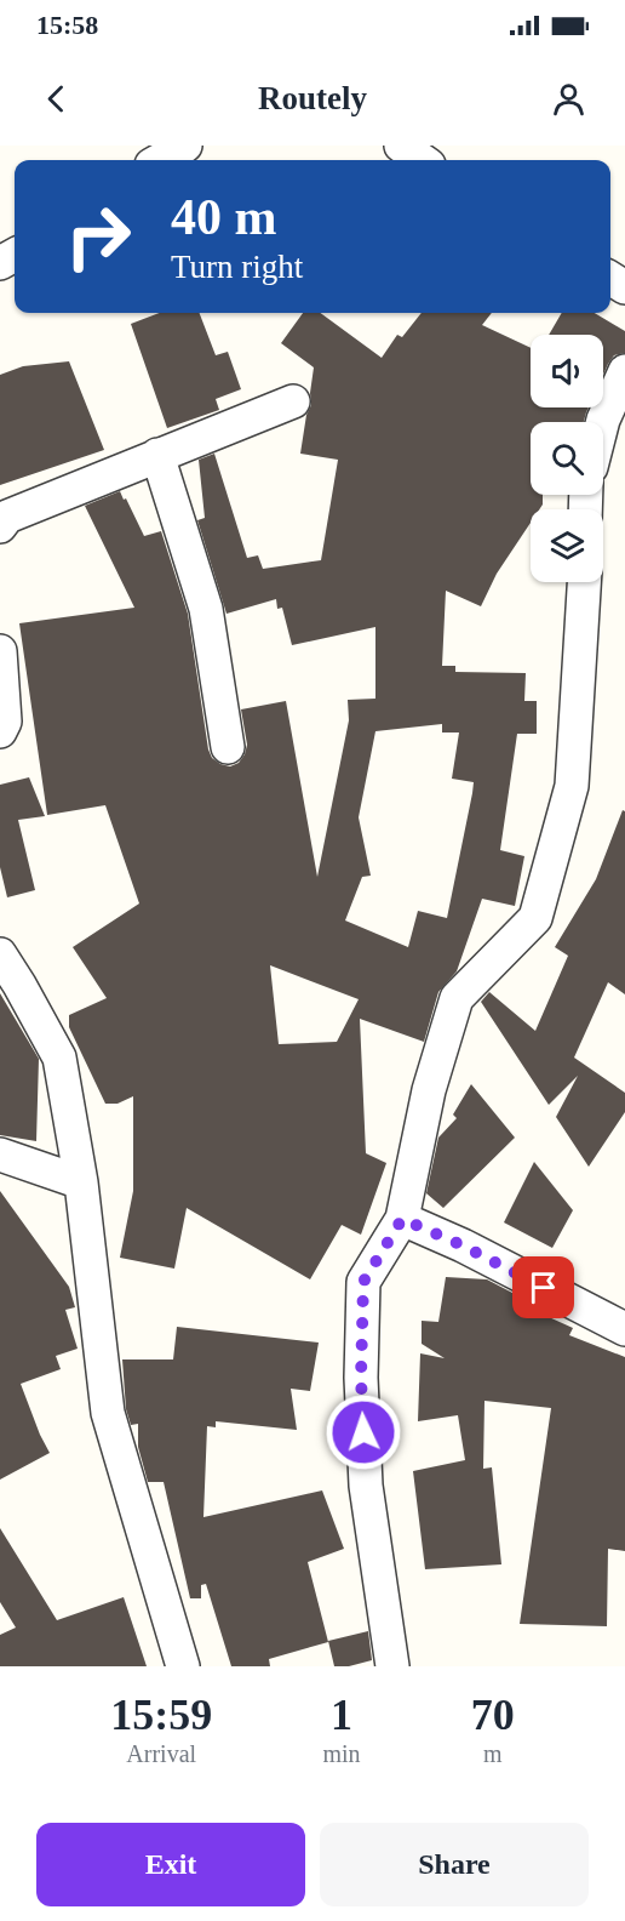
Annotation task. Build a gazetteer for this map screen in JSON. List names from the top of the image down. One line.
{"page":{"status":"15:58","header":"Routely","turn":["40 m","Turn right"],"eta":["15:59","Arrival","1","min","70","m"],"buttons":["Exit","Share"]}}
